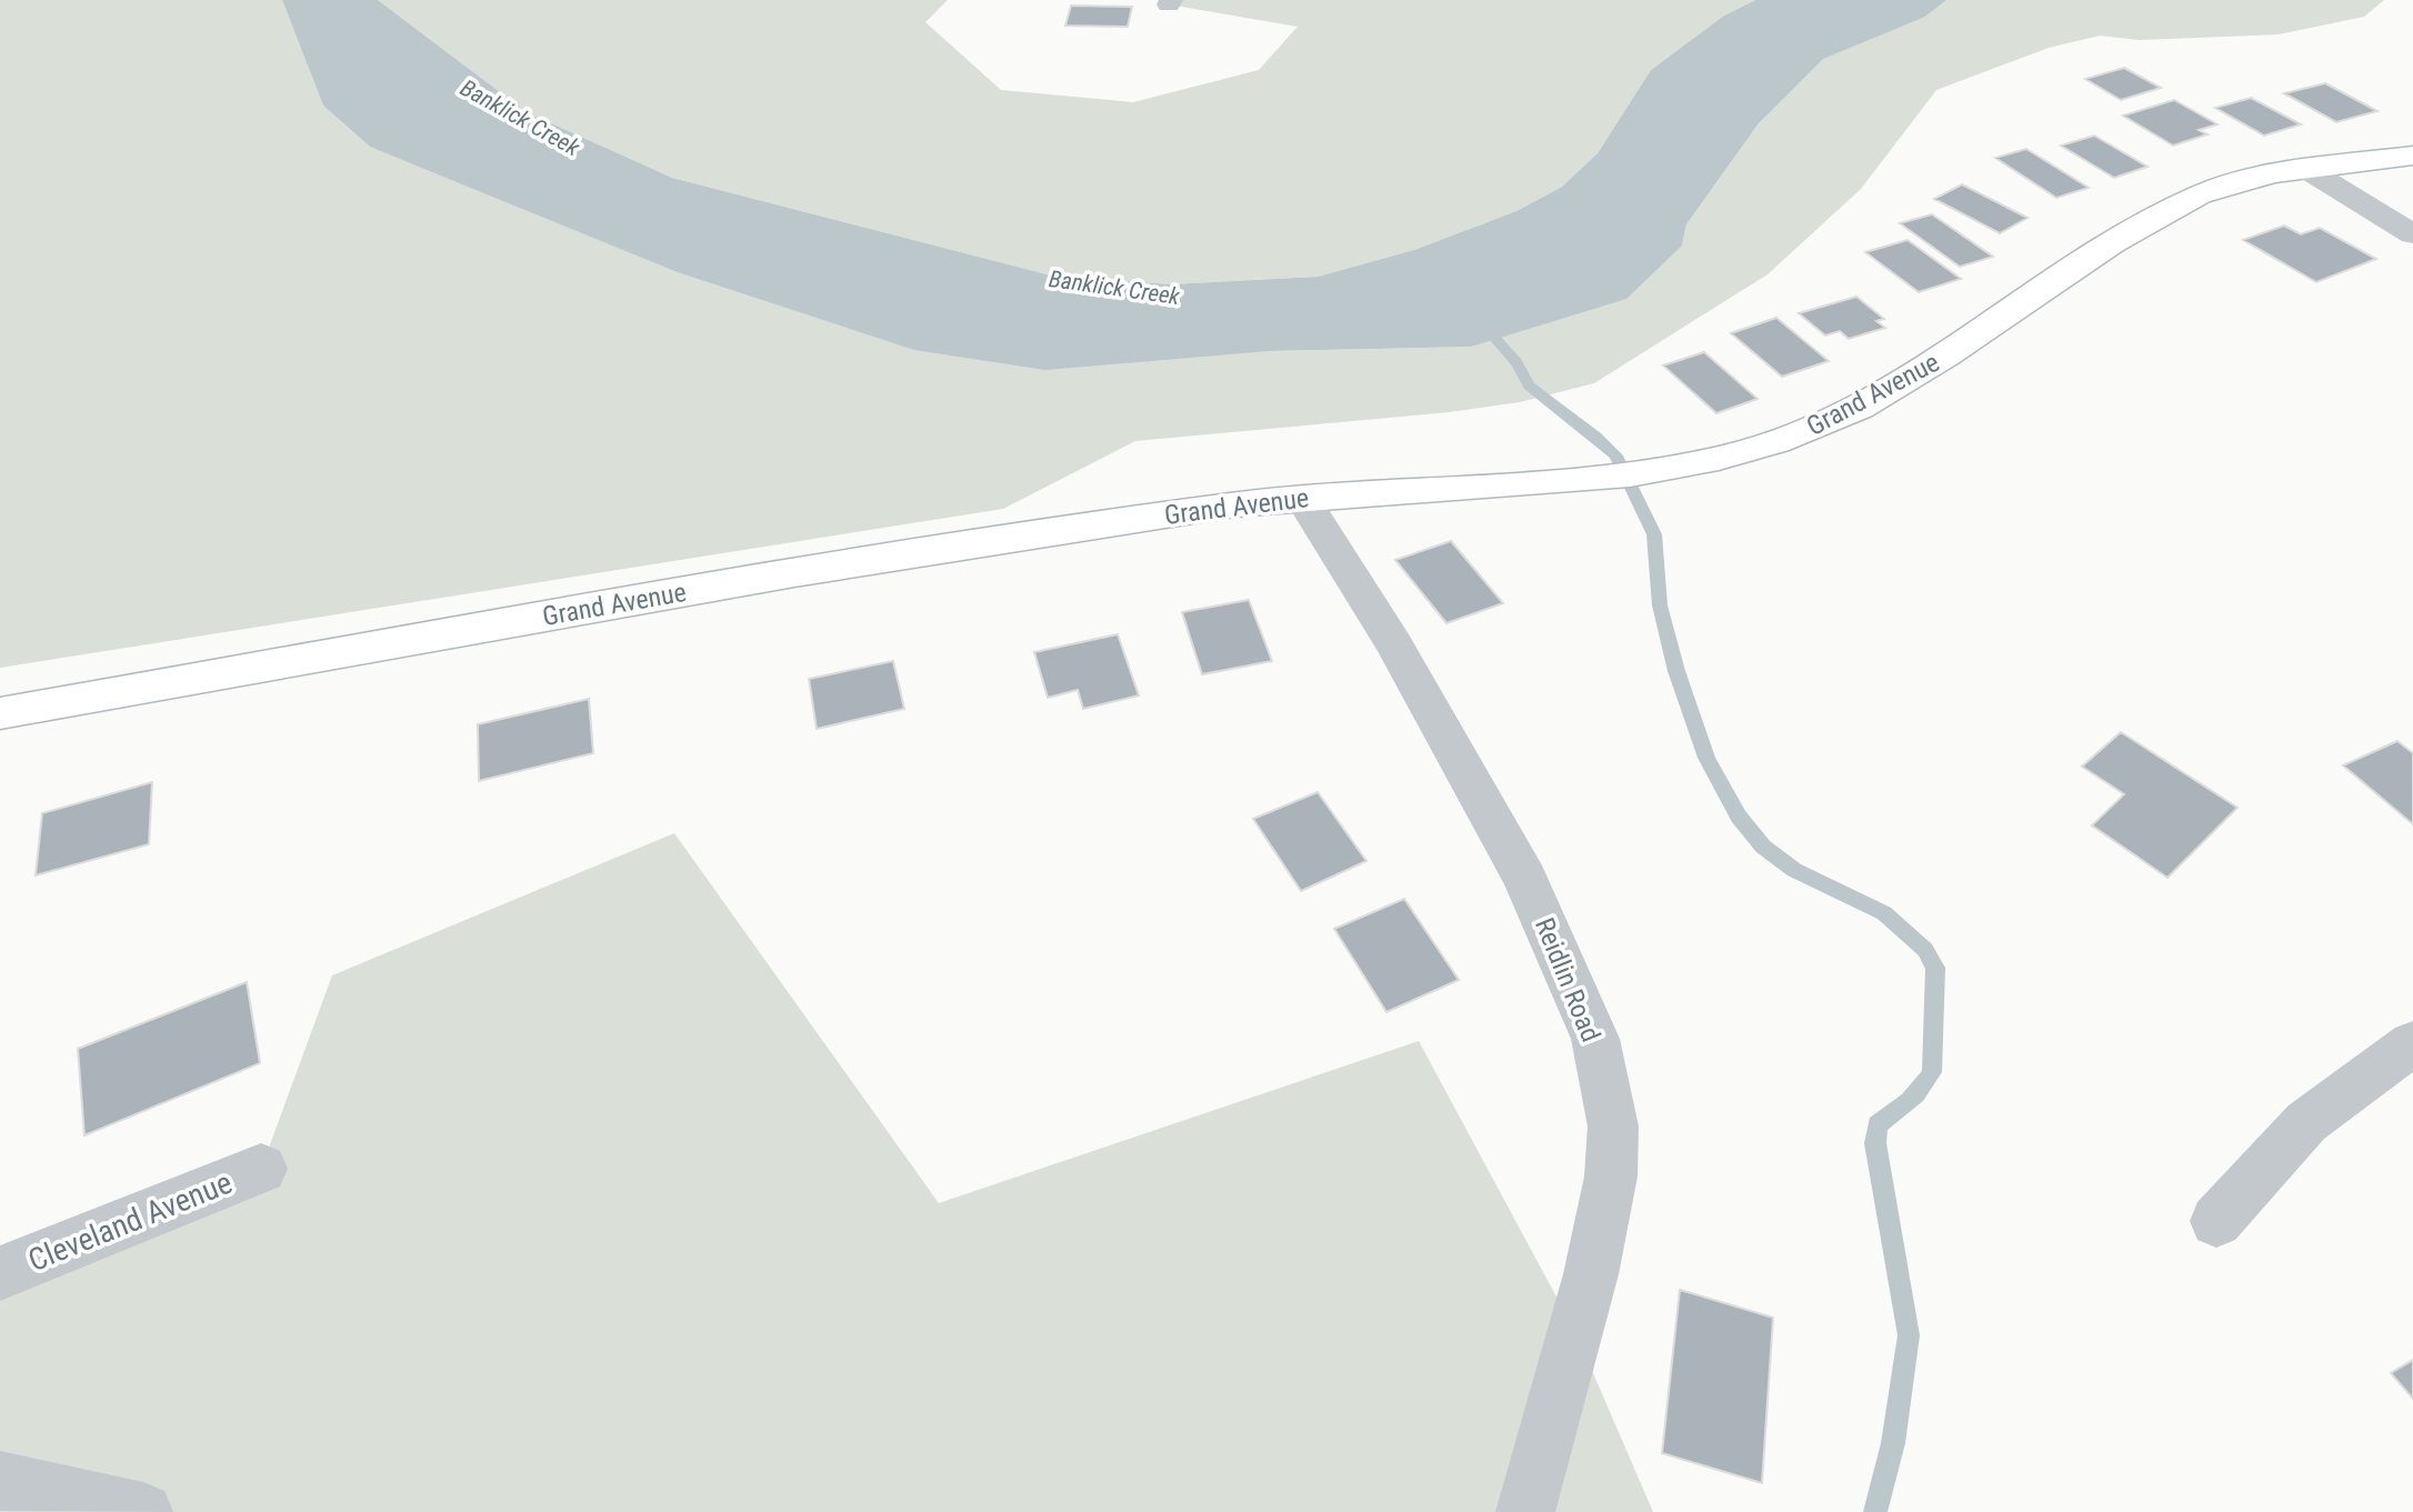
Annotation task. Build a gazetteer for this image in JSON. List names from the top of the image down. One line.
{"streets":{"street":["Grand Avenue","Reidlin Road","Cleveland Avenue"]},"crossings":[["Grand Avenue","Reidlin Road"]],"water":["Banklick Creek"]}
